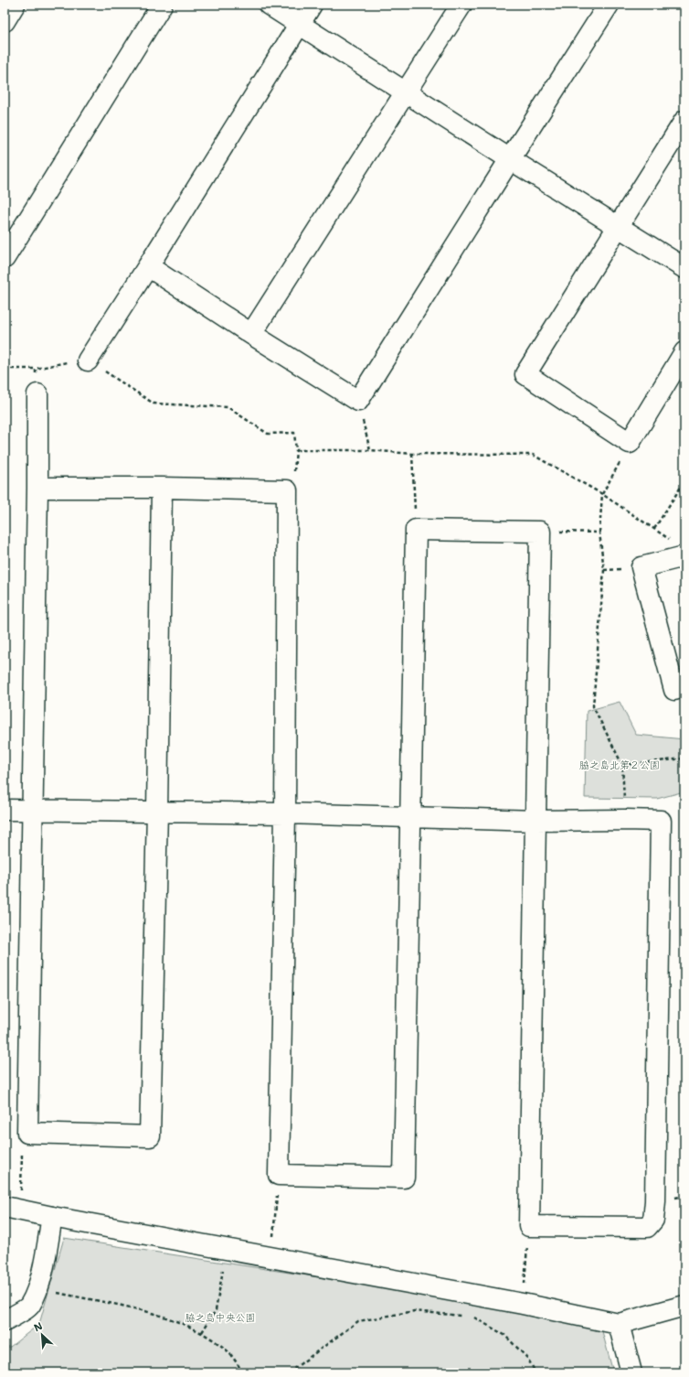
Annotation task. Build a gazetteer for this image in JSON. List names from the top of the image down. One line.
{"parks":["脇之島北第２公園","脇之島中央公園"],"north":"top left"}
